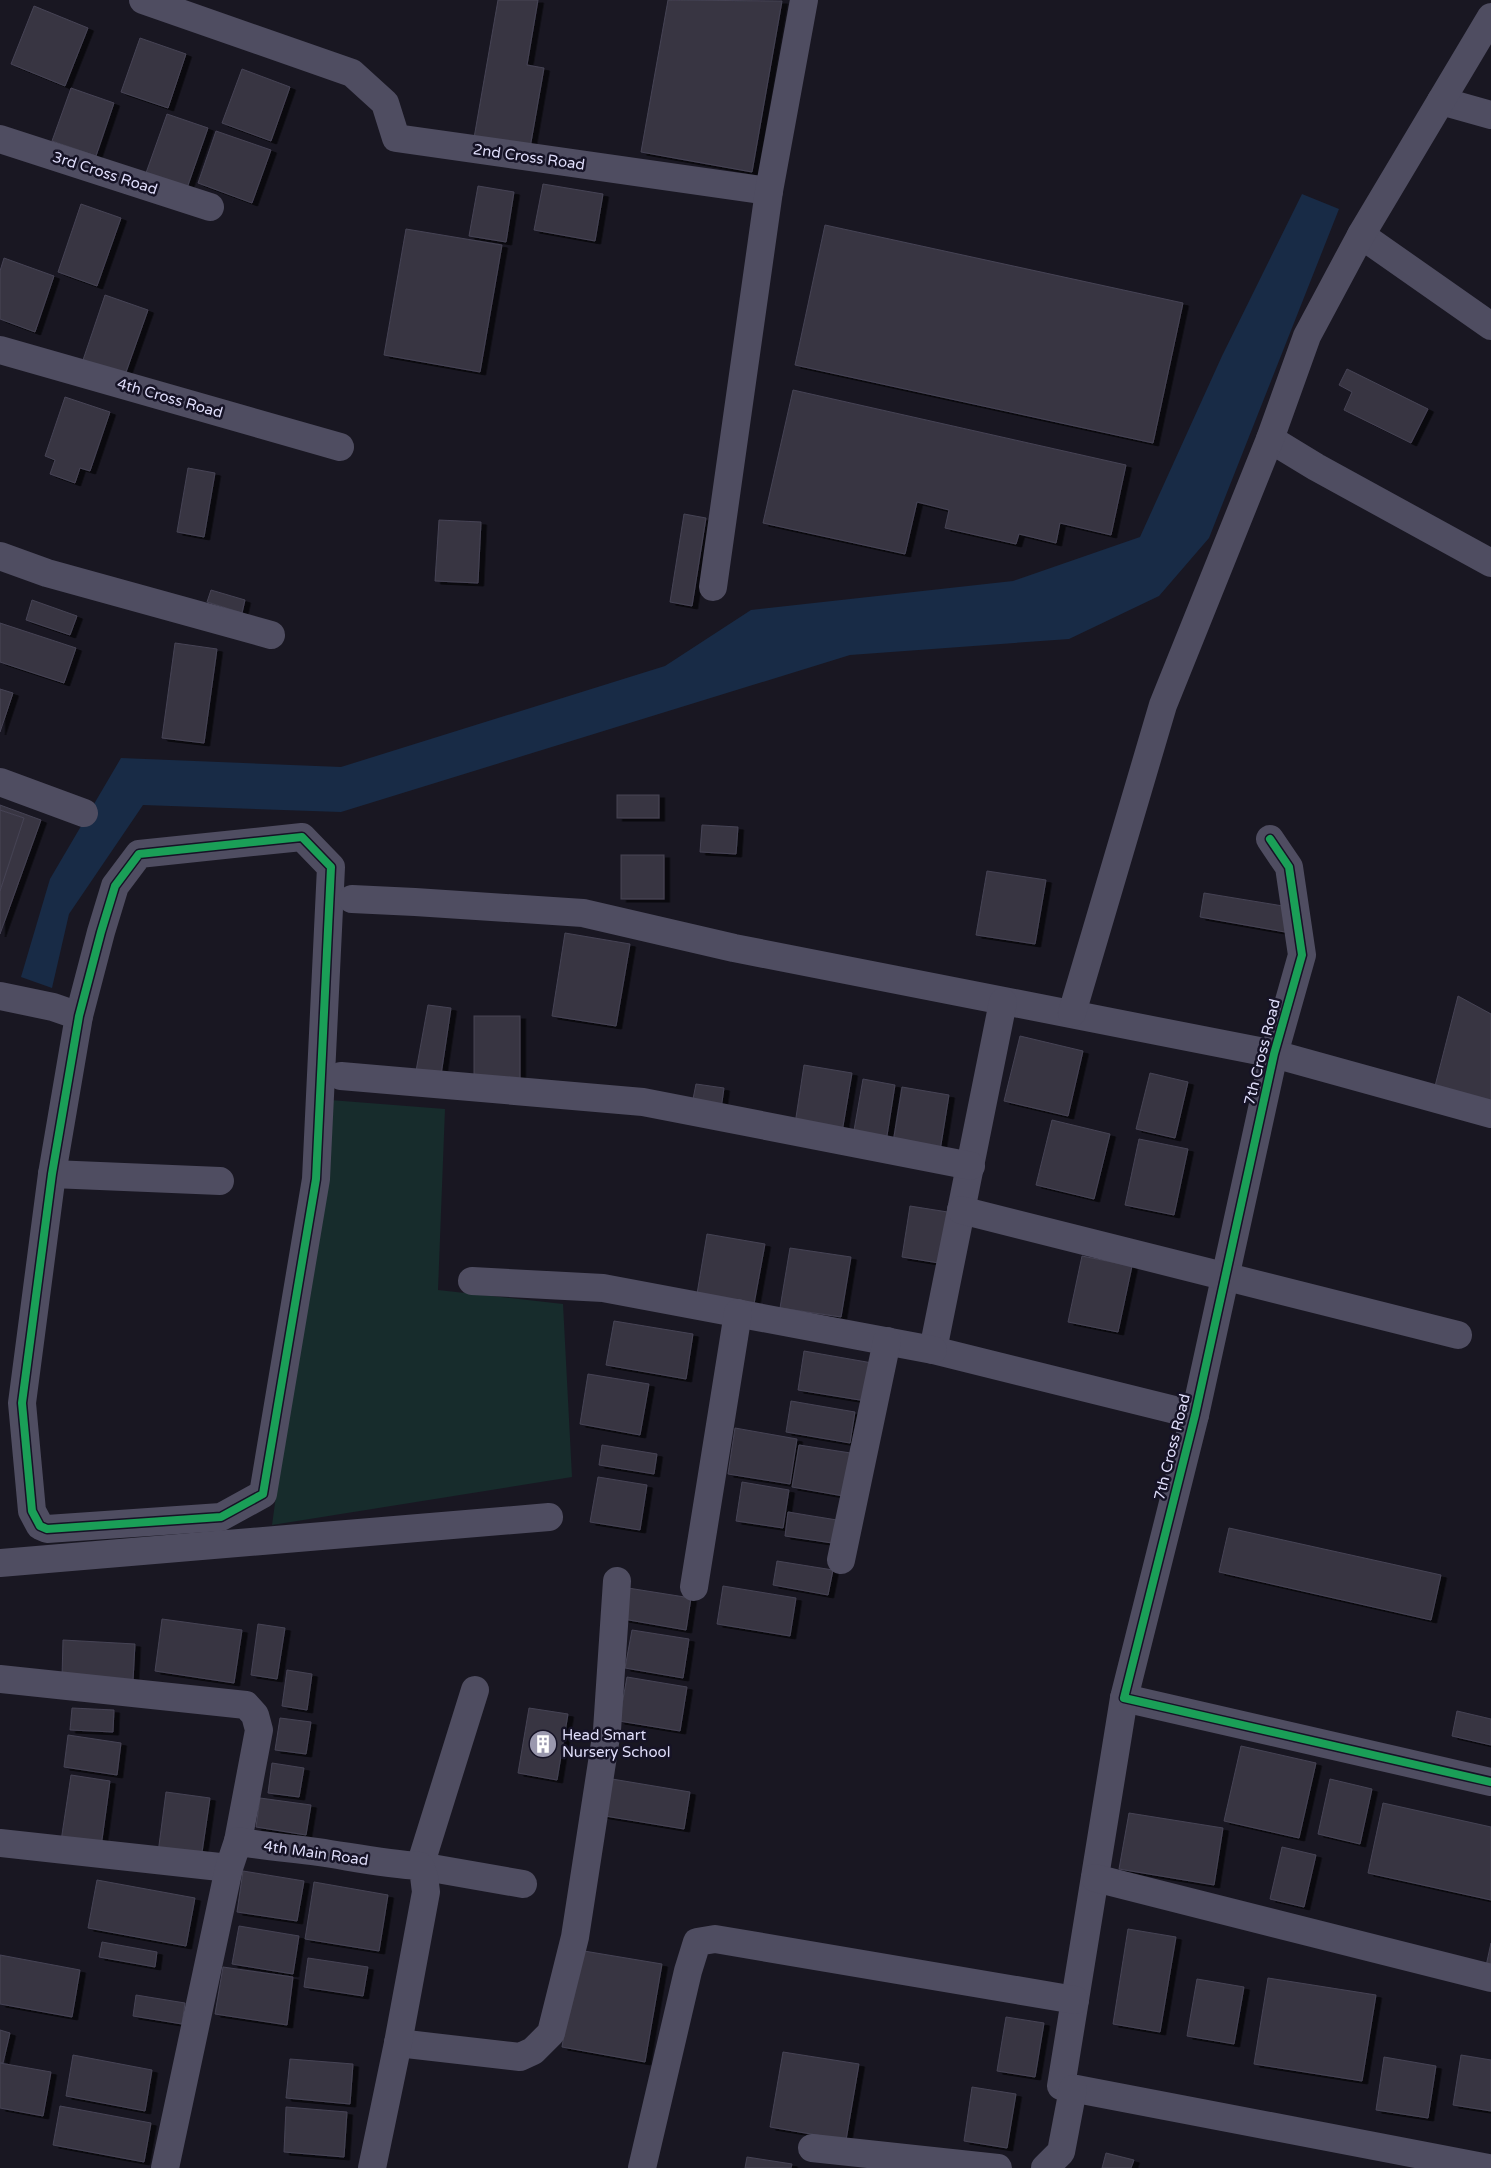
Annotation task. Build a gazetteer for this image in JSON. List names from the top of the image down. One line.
{"streets":{"street":["2nd Cross Road","3rd Cross Road","4th Cross Road","7th Cross Road","4th Main Road"]},"places":{"building":["Head Smart Nursery School"]}}
